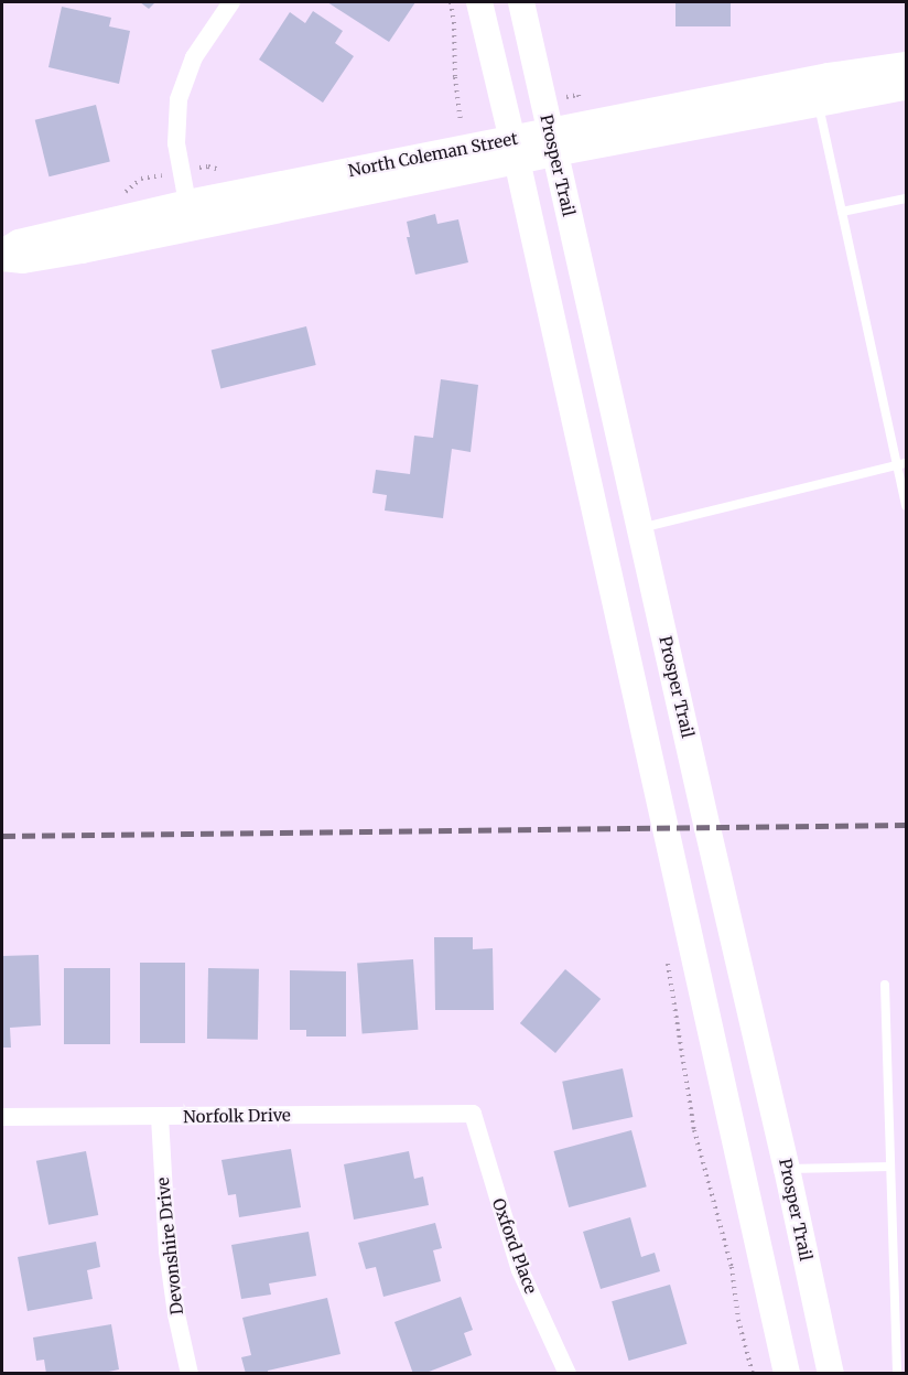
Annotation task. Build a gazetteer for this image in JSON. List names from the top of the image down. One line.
{"streets":{"main road":["North Coleman Street","Prosper Trail"],"street":["Norfolk Drive","Devonshire Drive","Oxford Place"]},"crossings":[["North Coleman Street","Prosper Trail"],["Norfolk Drive","Devonshire Drive"],["Norfolk Drive","Oxford Place"]]}
